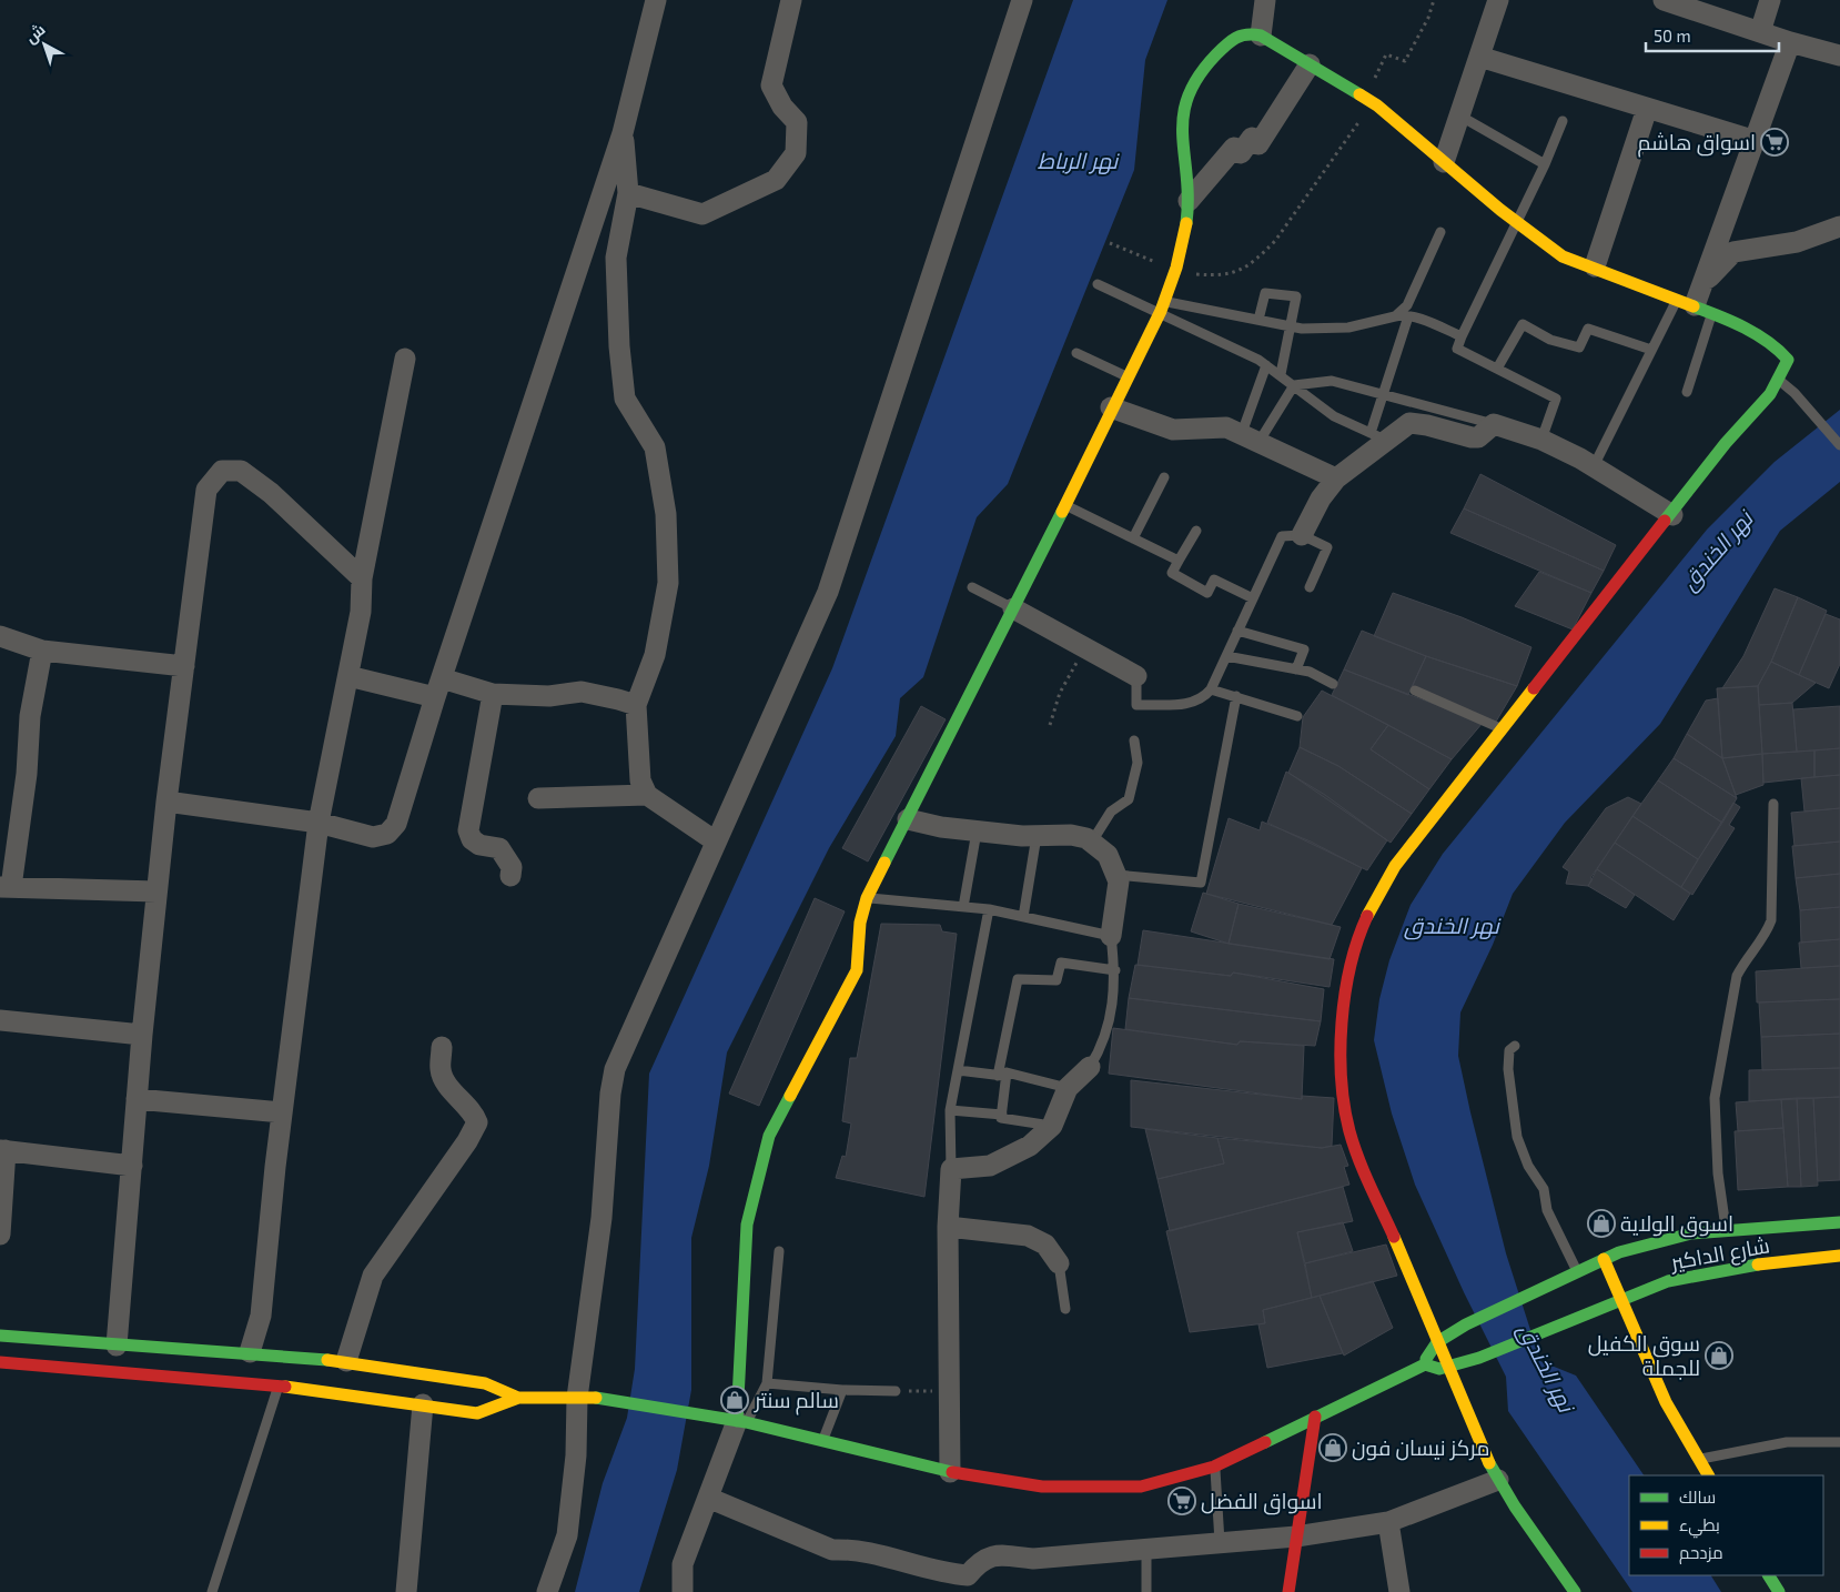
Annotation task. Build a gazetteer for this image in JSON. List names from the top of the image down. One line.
{"streets":{"street":["شارع الداكير"]},"water":["نهر الرباط","نهر الخندق"],"places":{"supermarket":["اسواق هاشم","اسواق الفضل"],"shop":["اسوق الولاية","سوق الكفيل للجملة","سالم سنتر","مركز نيسان فون"]},"legend":["سالك","بطيء","مزدحم"],"scale_bar":"50 m","north":"top left"}
